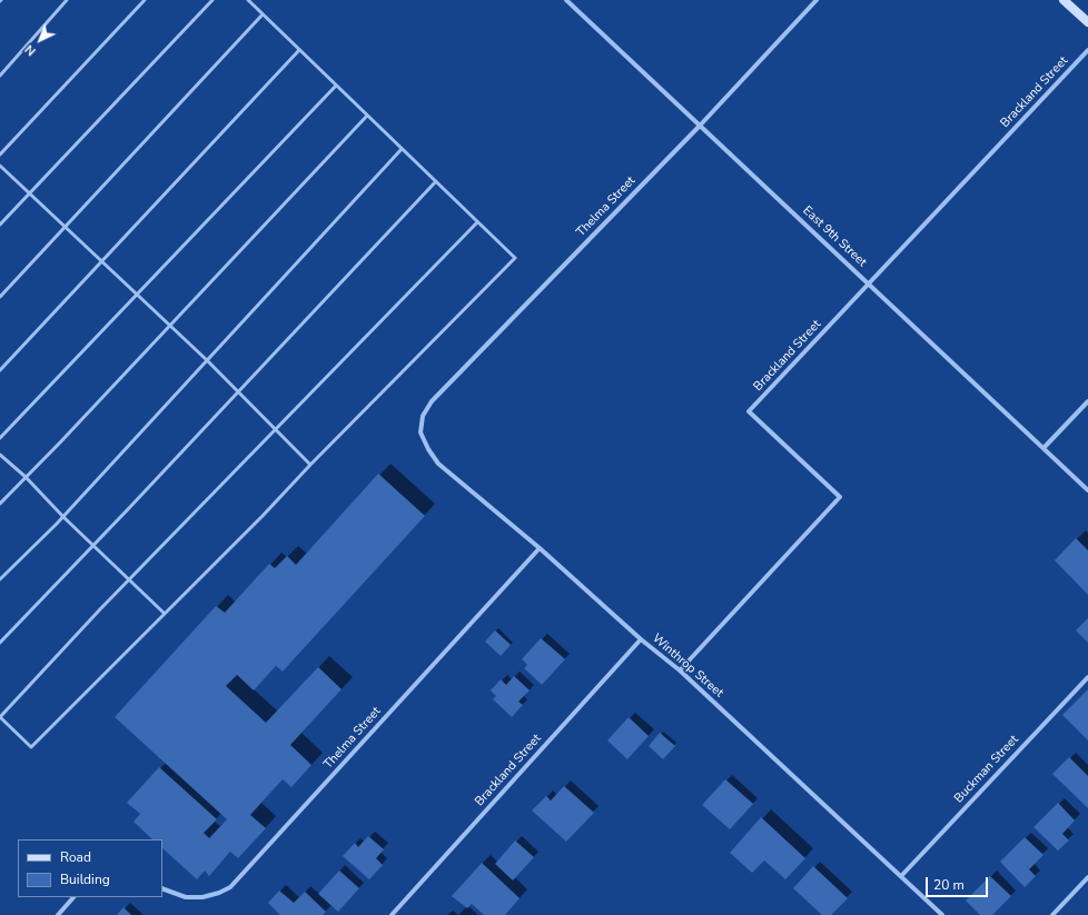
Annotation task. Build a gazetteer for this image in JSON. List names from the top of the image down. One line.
{"streets":{"street":["Brackland Street","Thelma Street","East 9th Street","Winthrop Street","Buckman Street"]},"crossings":[["Brackland Street","East 9th Street"],["Brackland Street","Winthrop Street"],["Thelma Street","East 9th Street"],["Thelma Street","Winthrop Street"],["Winthrop Street","Buckman Street"]],"legend":["Road","Building"],"scale_bar":"20 m","north":"bottom left"}
